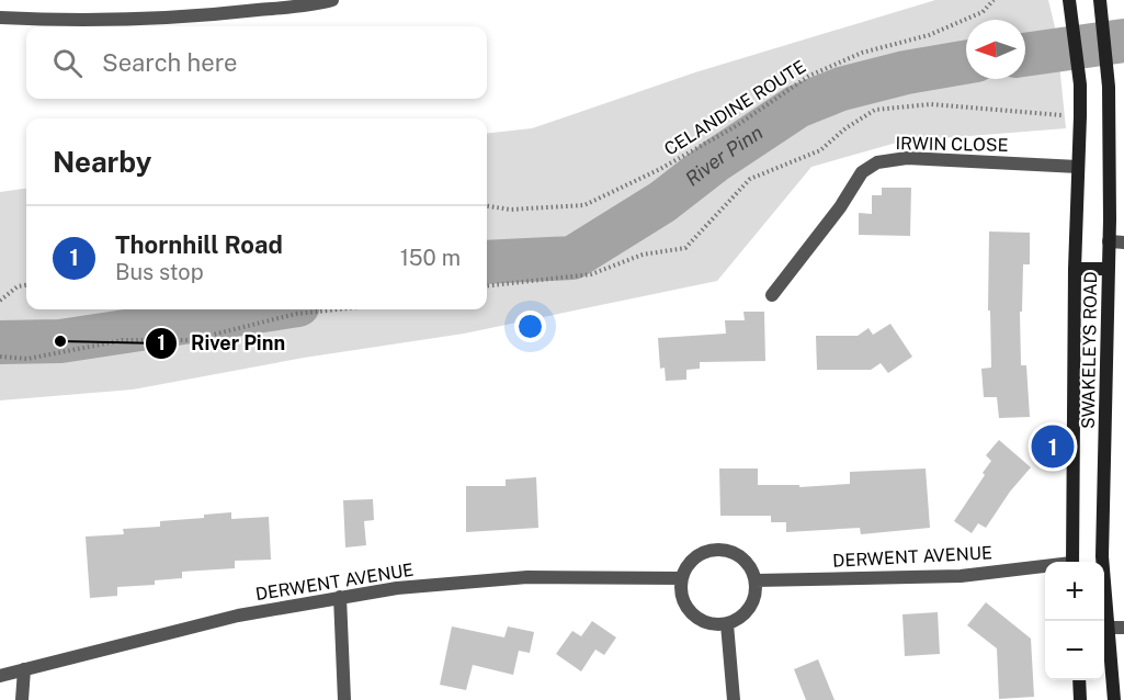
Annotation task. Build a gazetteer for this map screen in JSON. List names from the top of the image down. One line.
{"streets":{"main road":["SWAKELEYS ROAD"],"street":["IRWIN CLOSE","DERWENT AVENUE"],"path":["CELANDINE ROUTE"]},"crossings":[["IRWIN CLOSE","SWAKELEYS ROAD"]],"water":["River Pinn"],"places":["River Pinn"],"north":"left","page":{"search":"Search here","heading":"Nearby","list":[{"mark":"1","name":"Thornhill Road","note":"Bus stop","value":"150 m"}],"pins":"1","map_buttons":["+","−"]}}
